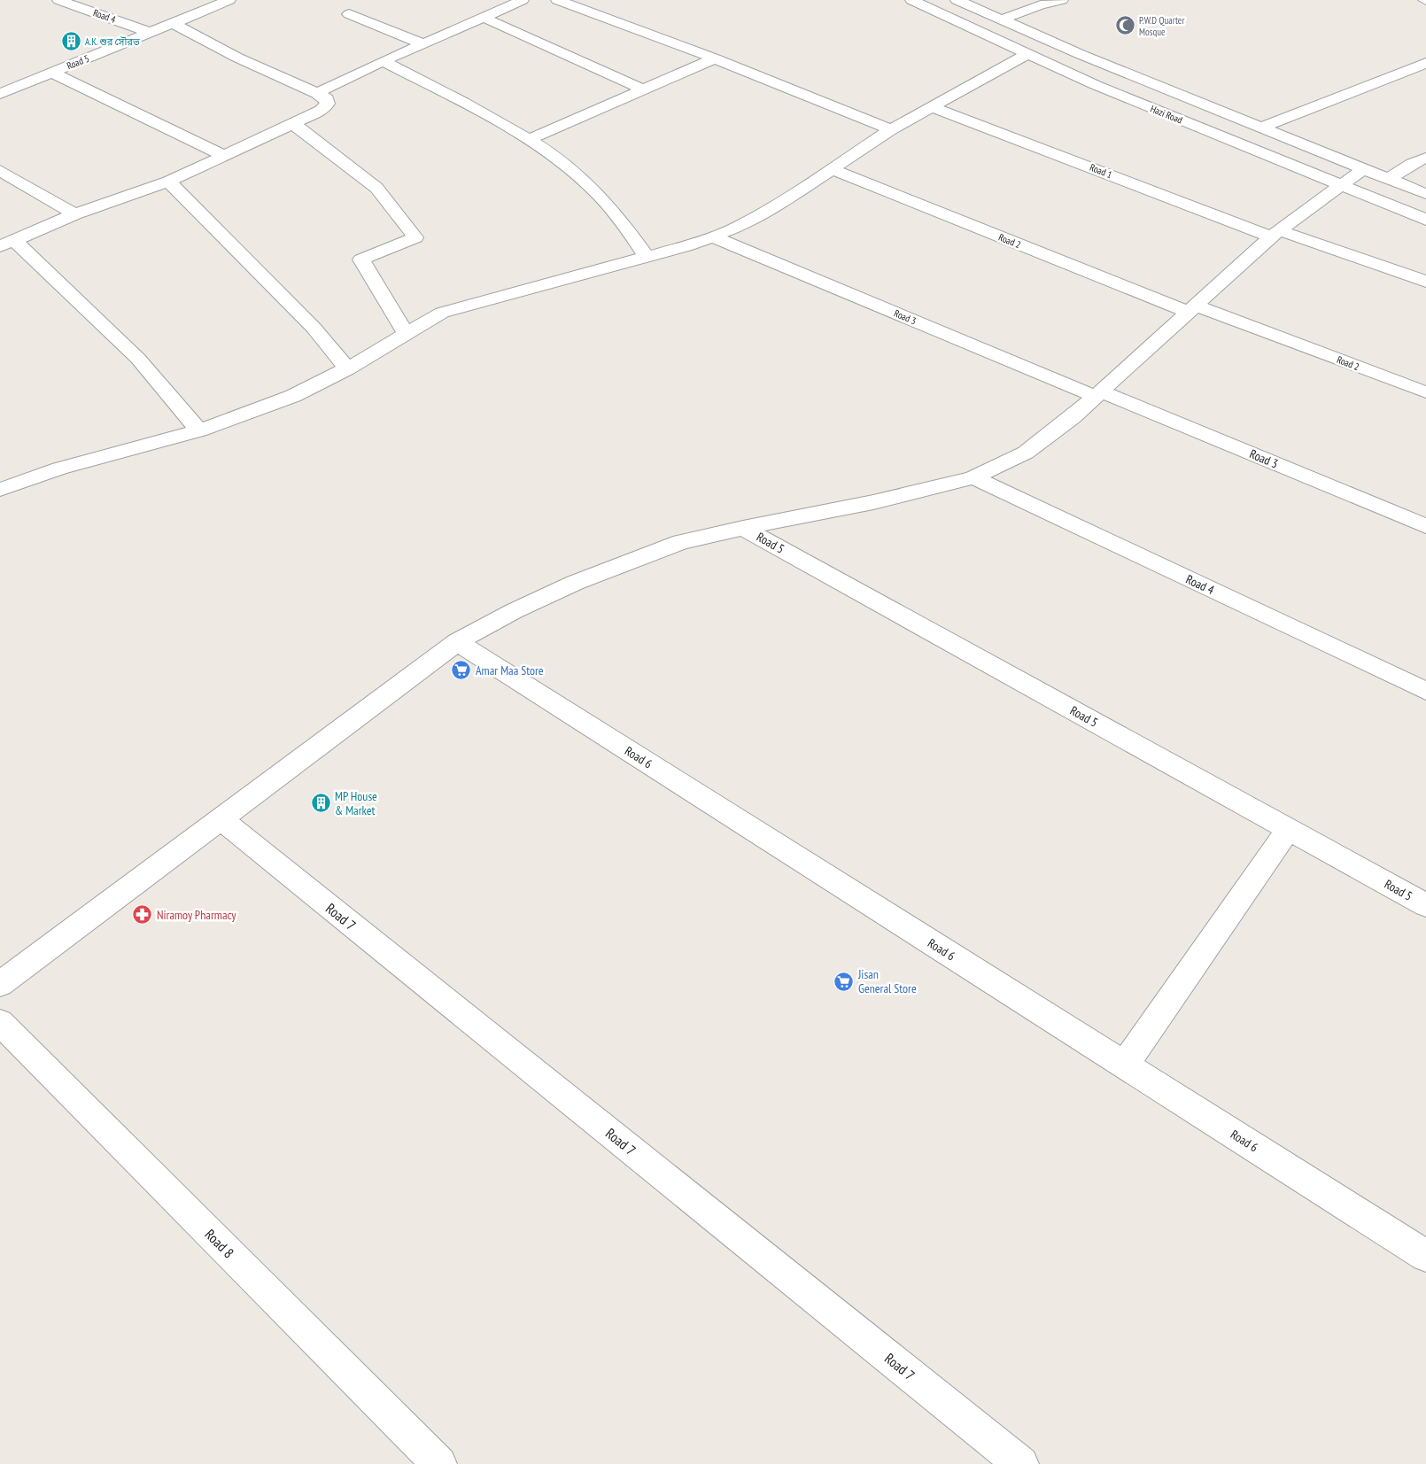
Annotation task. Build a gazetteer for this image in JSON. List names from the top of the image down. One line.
{"streets":{"street":["Road 4","Road 5","Hazi Road","Road 1","Road 2","Road 3","Road 6","Road 7","Road 8"]},"crossings":[["Road 4","Road 5"]],"places":{"mosque":["P.W.D Quarter Mosque"],"building":["A.K. শুর সৌরভ","MP House & Market"],"supermarket":["Amar Maa Store","Jisan General Store"],"pharmacy":["Niramoy Pharmacy"]}}
